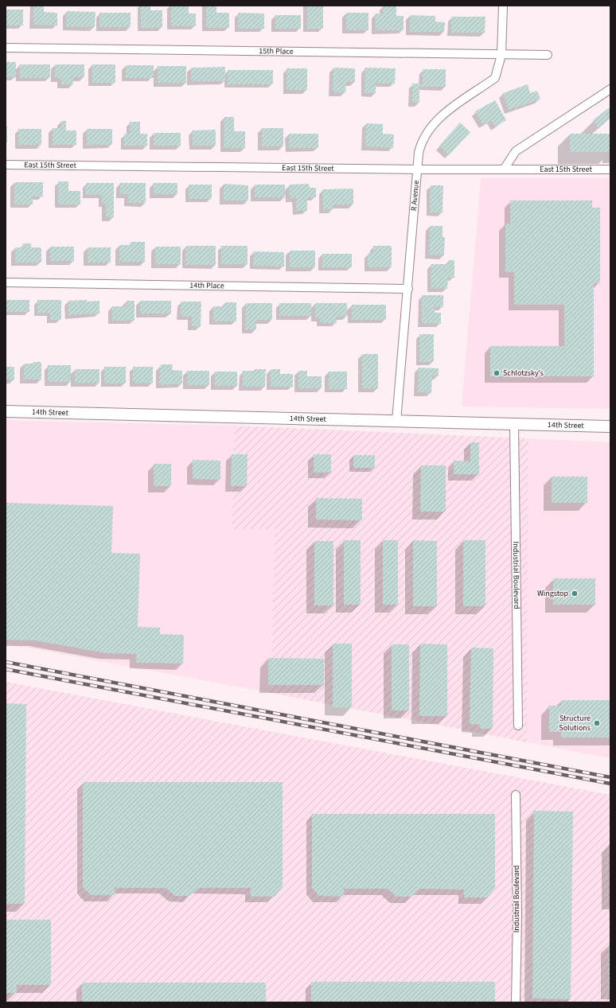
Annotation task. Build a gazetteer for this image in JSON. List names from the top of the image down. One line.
{"streets":{"main road":["14th Street"],"street":["15th Place","East 15th Street","R Avenue","14th Place","Industrial Boulevard"]},"crossings":[["15th Place","R Avenue"],["East 15th Street","R Avenue"],["R Avenue","14th Place"],["R Avenue","14th Street"],["14th Street","Industrial Boulevard"]],"places":["Schlotzsky's","Wingstop","Structure Solutions"]}
